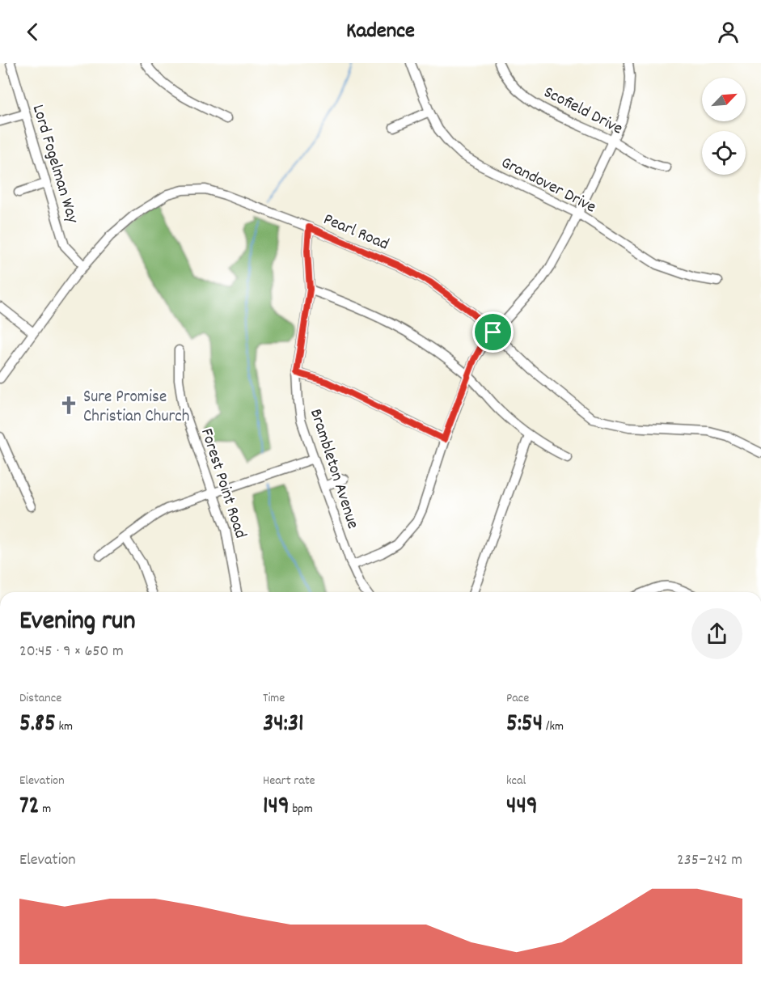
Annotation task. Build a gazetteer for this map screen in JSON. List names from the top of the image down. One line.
{"streets":{"street":["Scofield Drive","Lord Fogelman Way","Grandover Drive","Pearl Road","Brambleton Avenue","Forest Point Road"]},"crossings":[["Lord Fogelman Way","Pearl Road"],["Pearl Road","Brambleton Avenue"]],"places":{"church":["Sure Promise Christian Church"]},"north":"top right","page":{"header":"Kadence","heading":["Evening run","20:45 · 9 × 650 m"],"stats":[["Distance","5.85 km"],["Time","34:31"],["Pace","5:54 /km"],["Elevation","72 m"],["Heart rate","149 bpm"],["kcal","449"]],"chart":["Elevation","235–242 m"]}}
